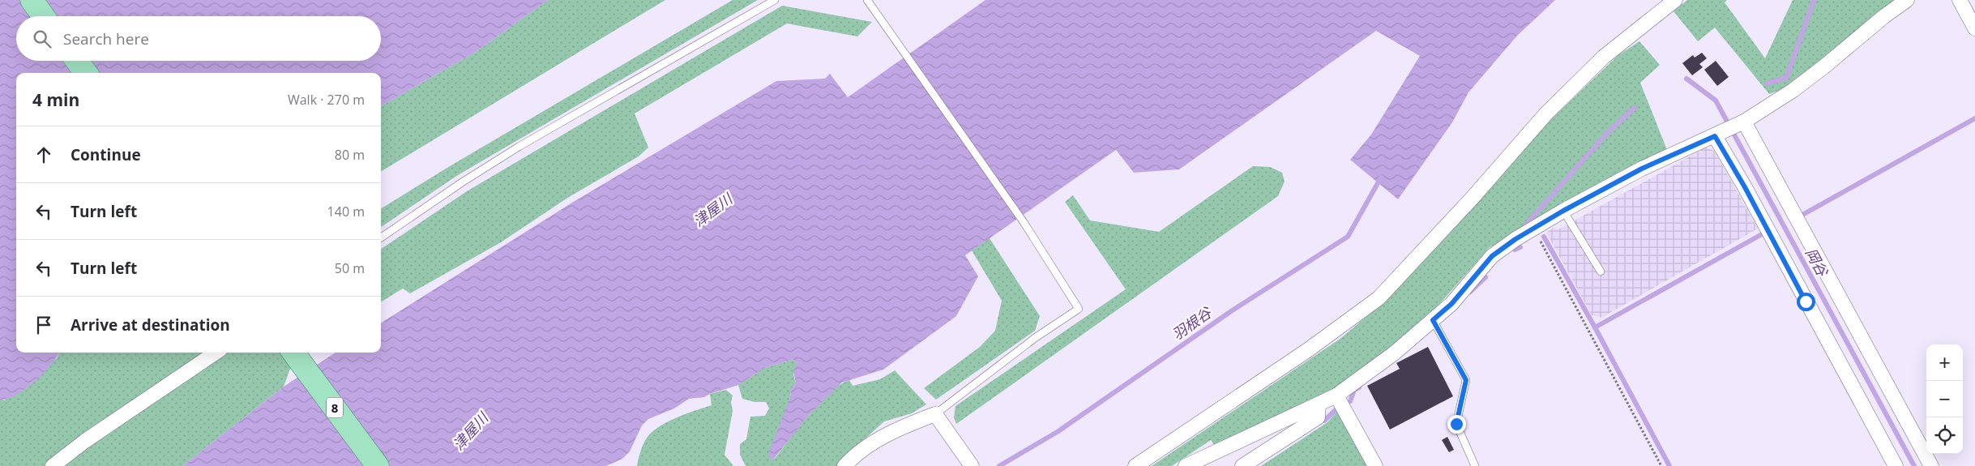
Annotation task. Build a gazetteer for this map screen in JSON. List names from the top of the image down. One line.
{"streets":{"main road":["8"]},"water":["津屋川","岡谷","羽根谷"],"page":{"search":"Search here","heading":["4 min","Walk · 270 m"],"list":[["Continue","80 m"],["Turn left","140 m"],["Turn left","50 m"],"Arrive at destination"],"map_buttons":["+","−"]}}
